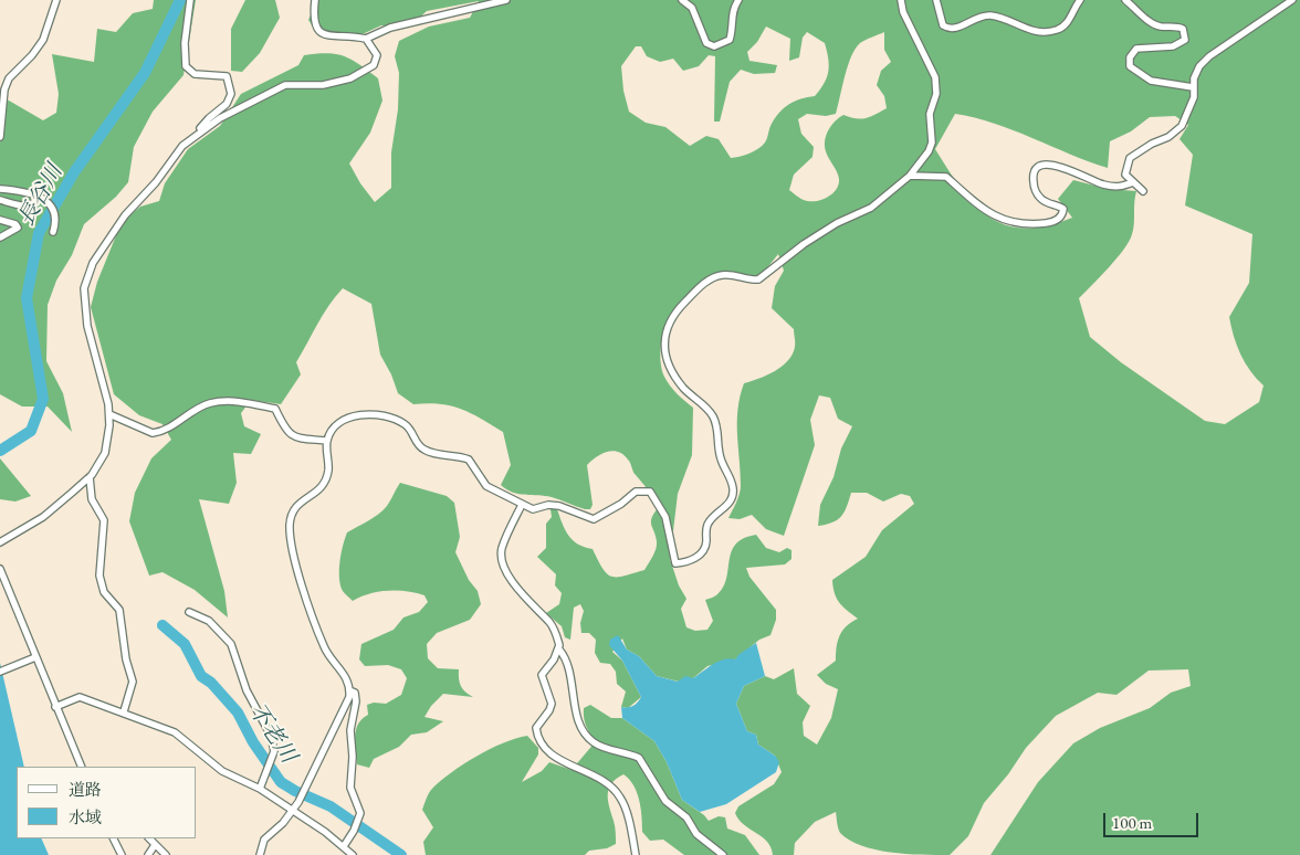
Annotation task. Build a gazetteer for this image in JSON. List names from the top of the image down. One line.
{"water":["長谷川","不老川"],"legend":["道路","水域"],"scale_bar":"100 m"}
